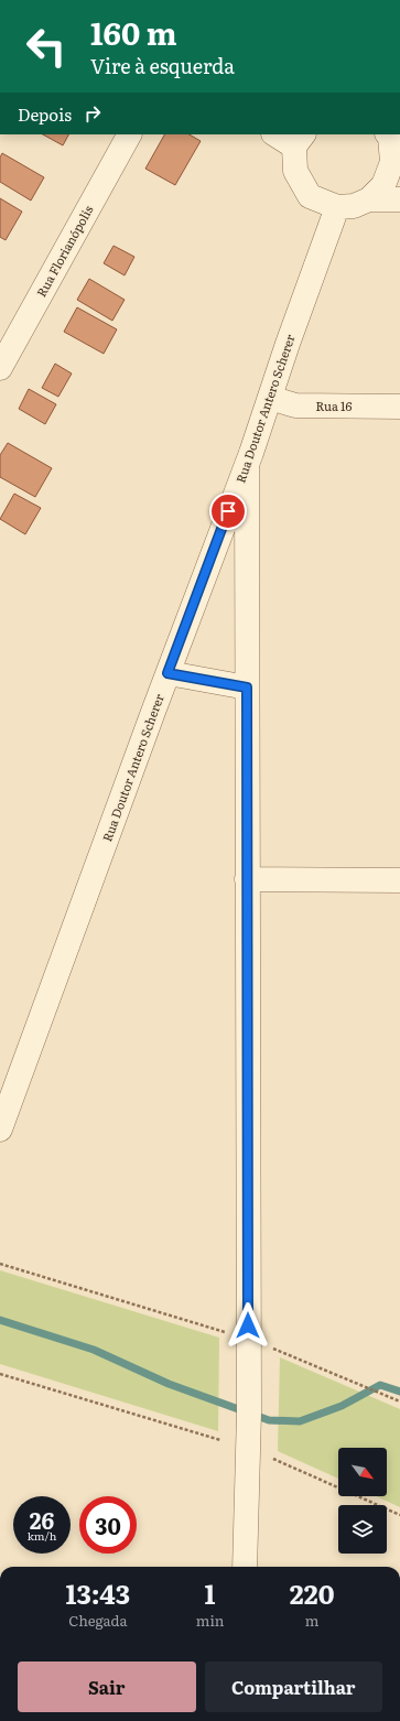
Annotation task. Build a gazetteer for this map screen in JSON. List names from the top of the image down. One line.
{"streets":{"street":["Rua Florianópolis","Rua 16","Rua Doutor Antero Scherer"]},"crossings":[["Rua 16","Rua Doutor Antero Scherer"]],"north":"bottom right","page":{"turn":["160 m","Vire à esquerda"],"then":"Depois","speed":"26 km/h","limit":"30","eta":["13:43","Chegada","1","min","220","m"],"buttons":["Sair","Compartilhar"]}}
